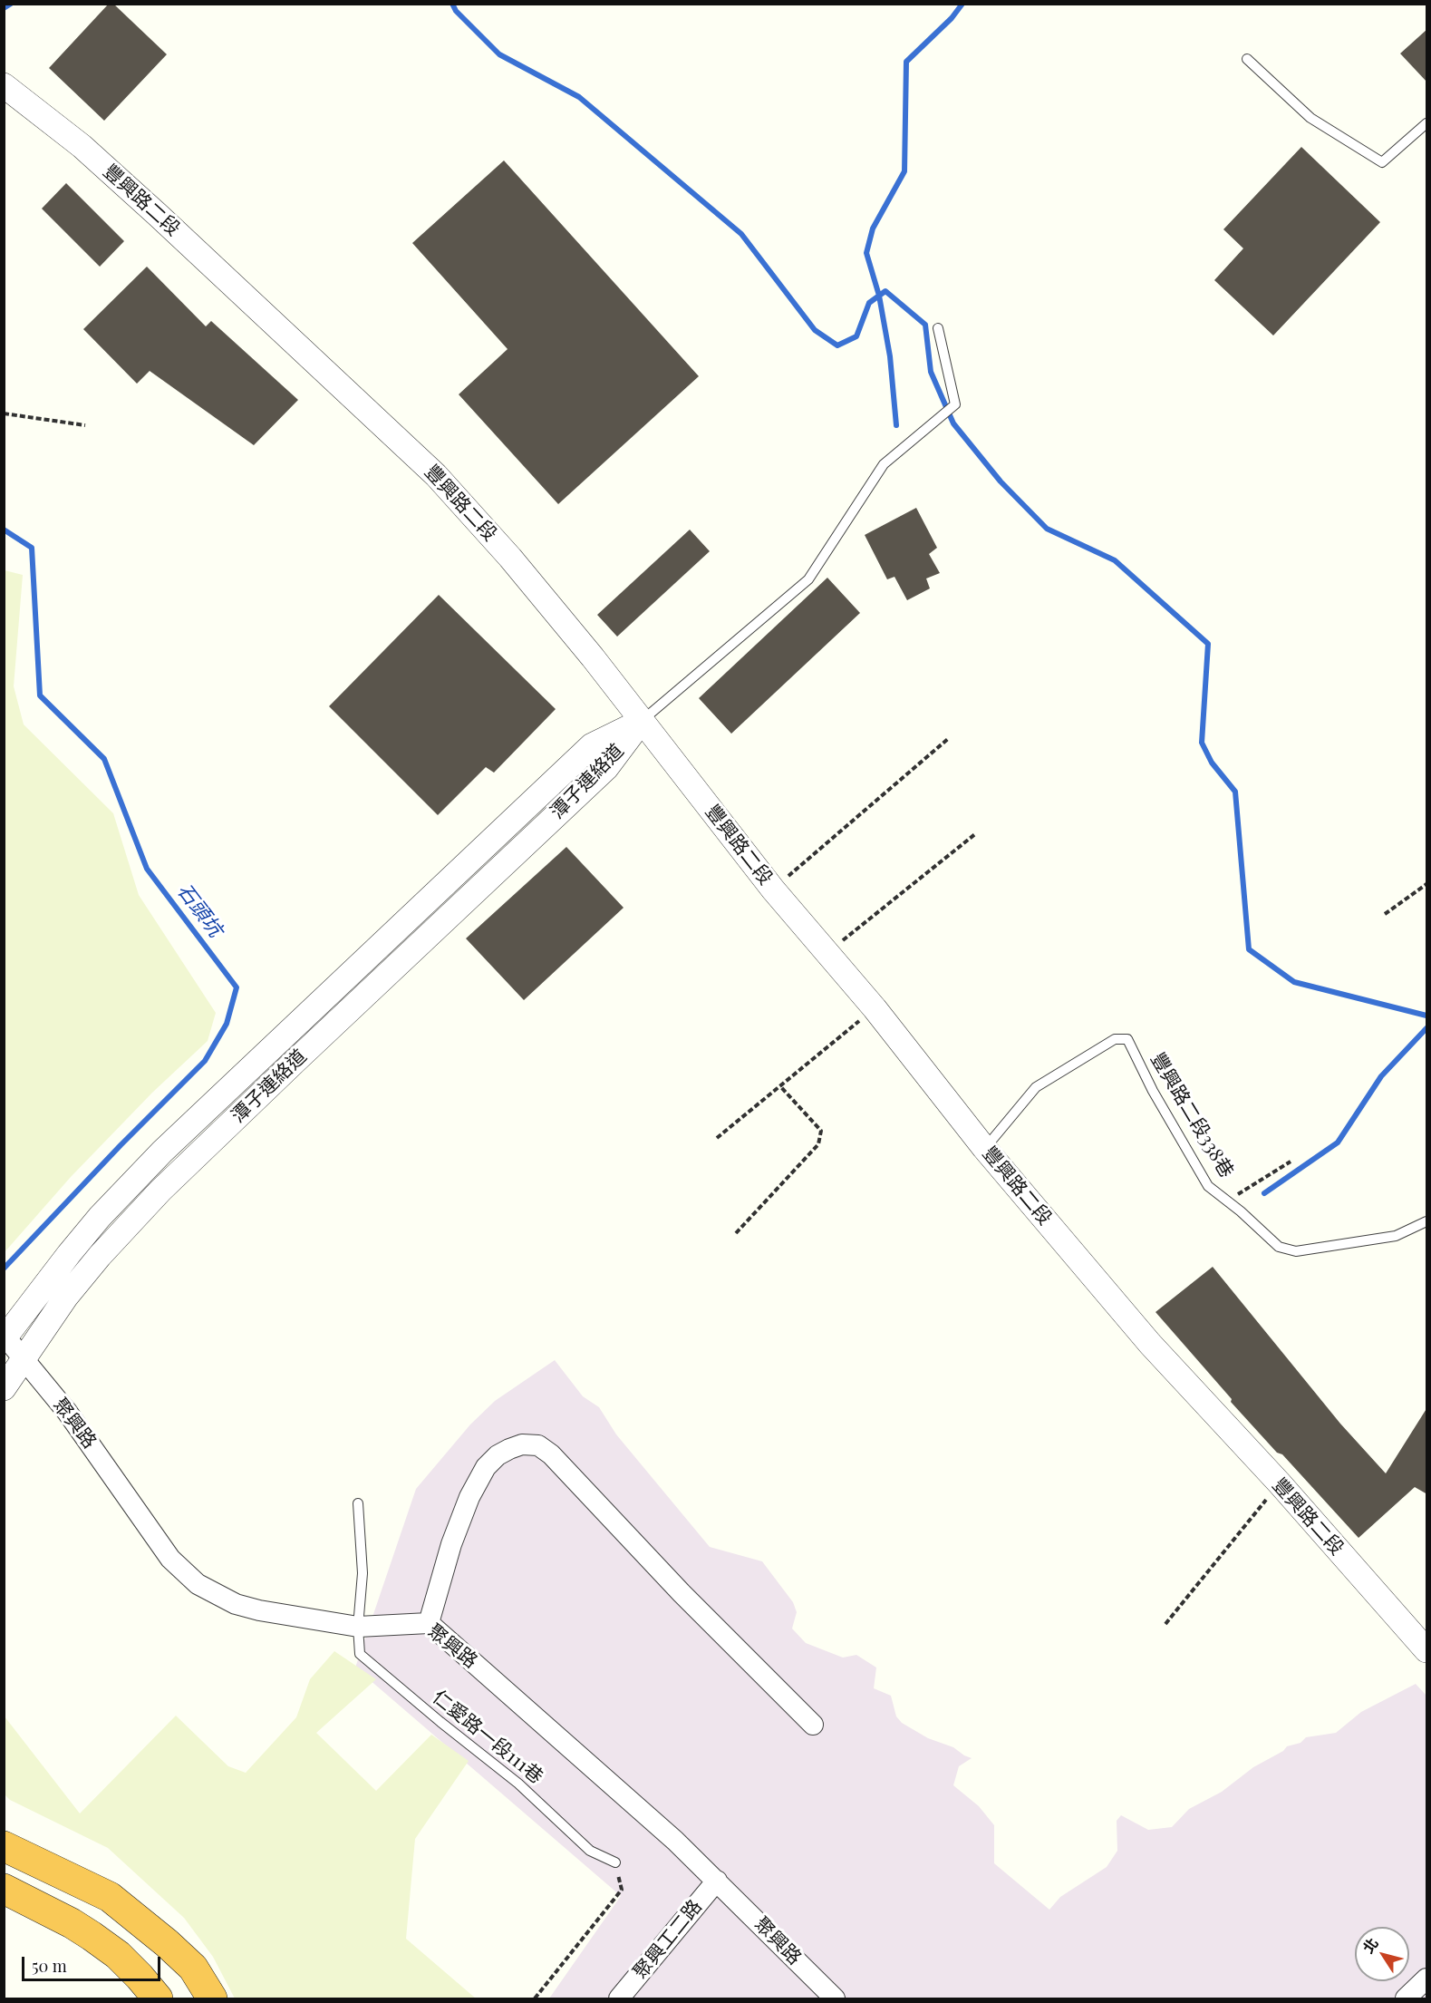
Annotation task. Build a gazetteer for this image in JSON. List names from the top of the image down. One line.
{"streets":{"street":["豐興路二段","潭子連絡道","聚興路","聚興工二路"],"lane":["豐興路二段338巷","仁愛路一段111巷"]},"crossings":[["豐興路二段","潭子連絡道"],["豐興路二段","豐興路二段338巷"],["潭子連絡道","聚興路"],["聚興路","仁愛路一段111巷"],["聚興路","聚興工二路"]],"water":["石頭坑"],"scale_bar":"50 m","north":"top left"}
